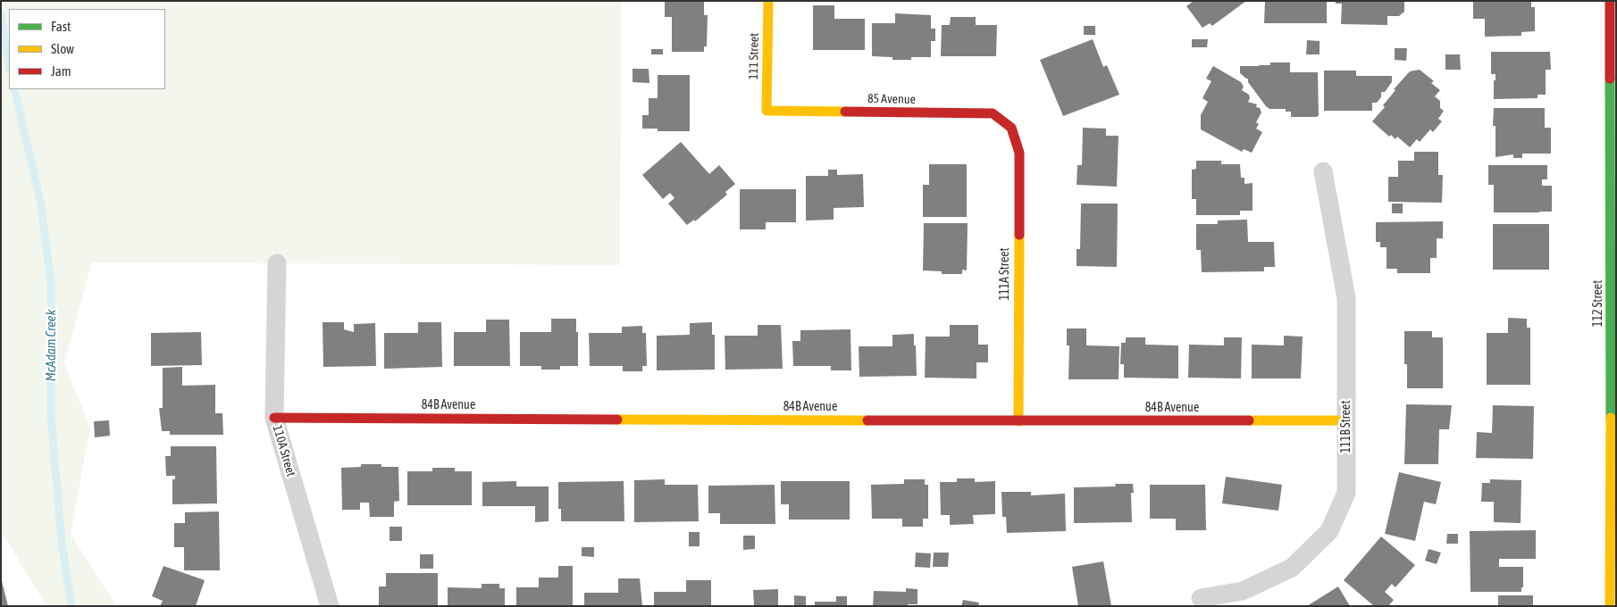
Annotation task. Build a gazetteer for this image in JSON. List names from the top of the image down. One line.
{"streets":{"street":["111 Street","85 Avenue","111A Street","112 Street","84B Avenue","111B Street","110A Street"]},"crossings":[["111 Street","85 Avenue"],["85 Avenue","111A Street"],["111A Street","84B Avenue"],["84B Avenue","111B Street"],["84B Avenue","110A Street"]],"water":["McAdam Creek"],"legend":["Fast","Slow","Jam"]}
